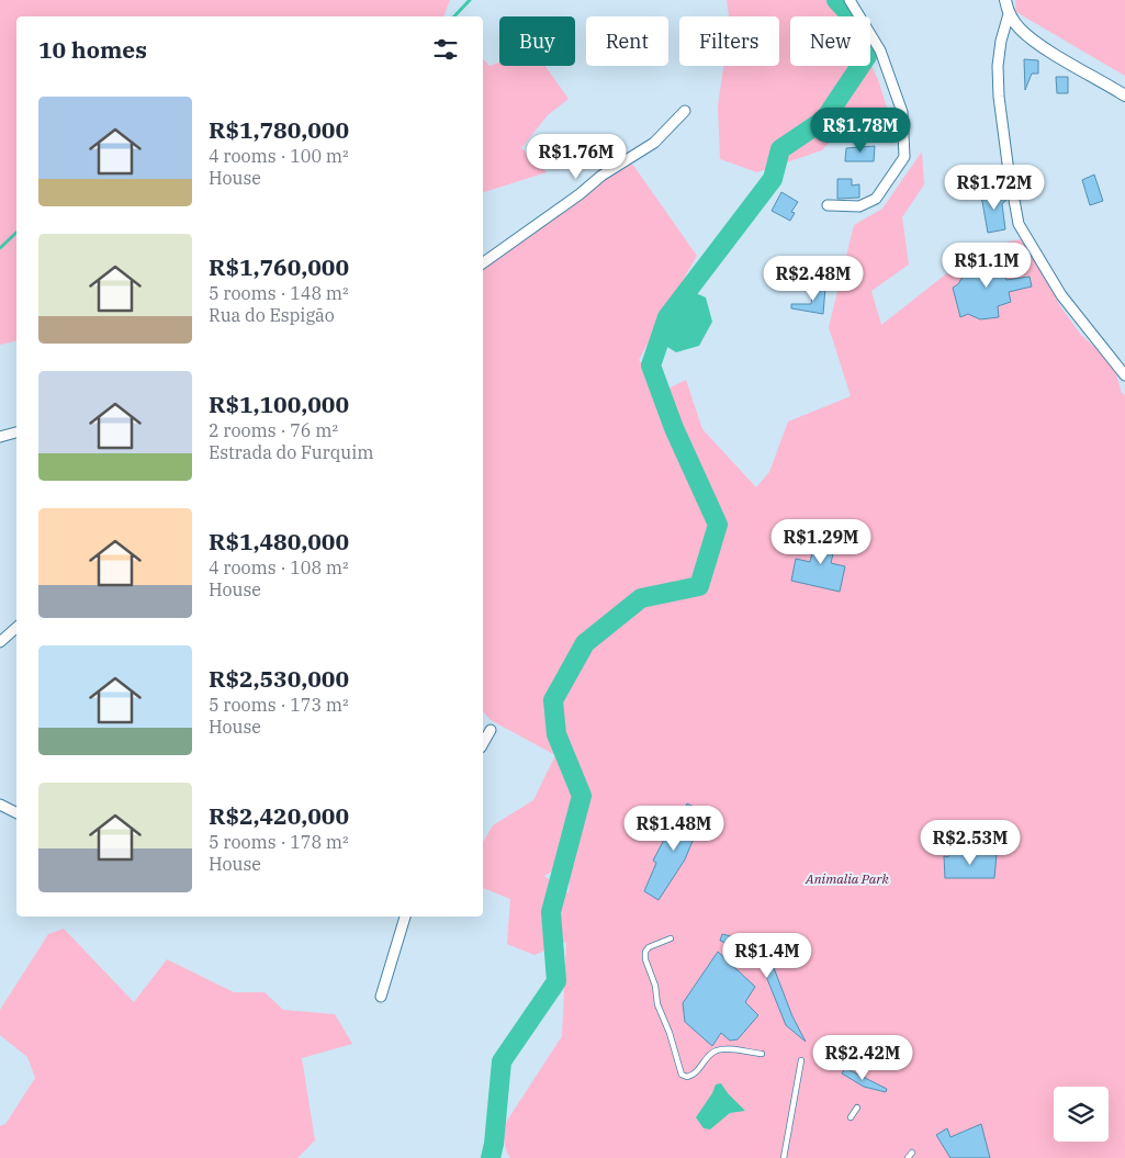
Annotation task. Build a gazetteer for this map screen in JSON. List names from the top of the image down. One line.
{"parks":["Animalia Park"],"page":{"chip":["Buy","Rent","Filters","New"],"heading":"10 homes","list":[{"name":"R$1,780,000","note":"4 rooms · 100 m² · House"},{"name":"R$1,760,000","note":"5 rooms · 148 m² · Rua do Espigão"},{"name":"R$1,100,000","note":"2 rooms · 76 m² · Estrada do Furquim"},{"name":"R$1,480,000","note":"4 rooms · 108 m² · House"},{"name":"R$2,530,000","note":"5 rooms · 173 m² · House"},{"name":"R$2,420,000","note":"5 rooms · 178 m² · House"}],"price":["R$1.78M","R$1.76M","R$1.72M","R$1.1M","R$2.48M","R$1.29M","R$1.48M","R$2.53M","R$1.4M","R$2.42M"]}}
